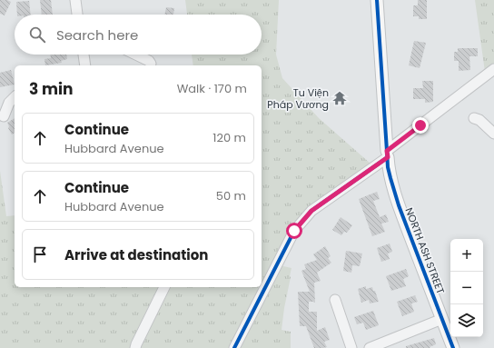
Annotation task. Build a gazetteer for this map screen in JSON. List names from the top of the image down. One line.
{"streets":{"main road":["NORTH ASH STREET"]},"places":{"temple":["Tu Viện Pháp Vương"]},"page":{"search":"Search here","heading":["3 min","Walk · 170 m"],"list":[["Continue","Hubbard Avenue","120 m"],["Continue","Hubbard Avenue","50 m"],"Arrive at destination"],"map_buttons":["+","−"]}}
